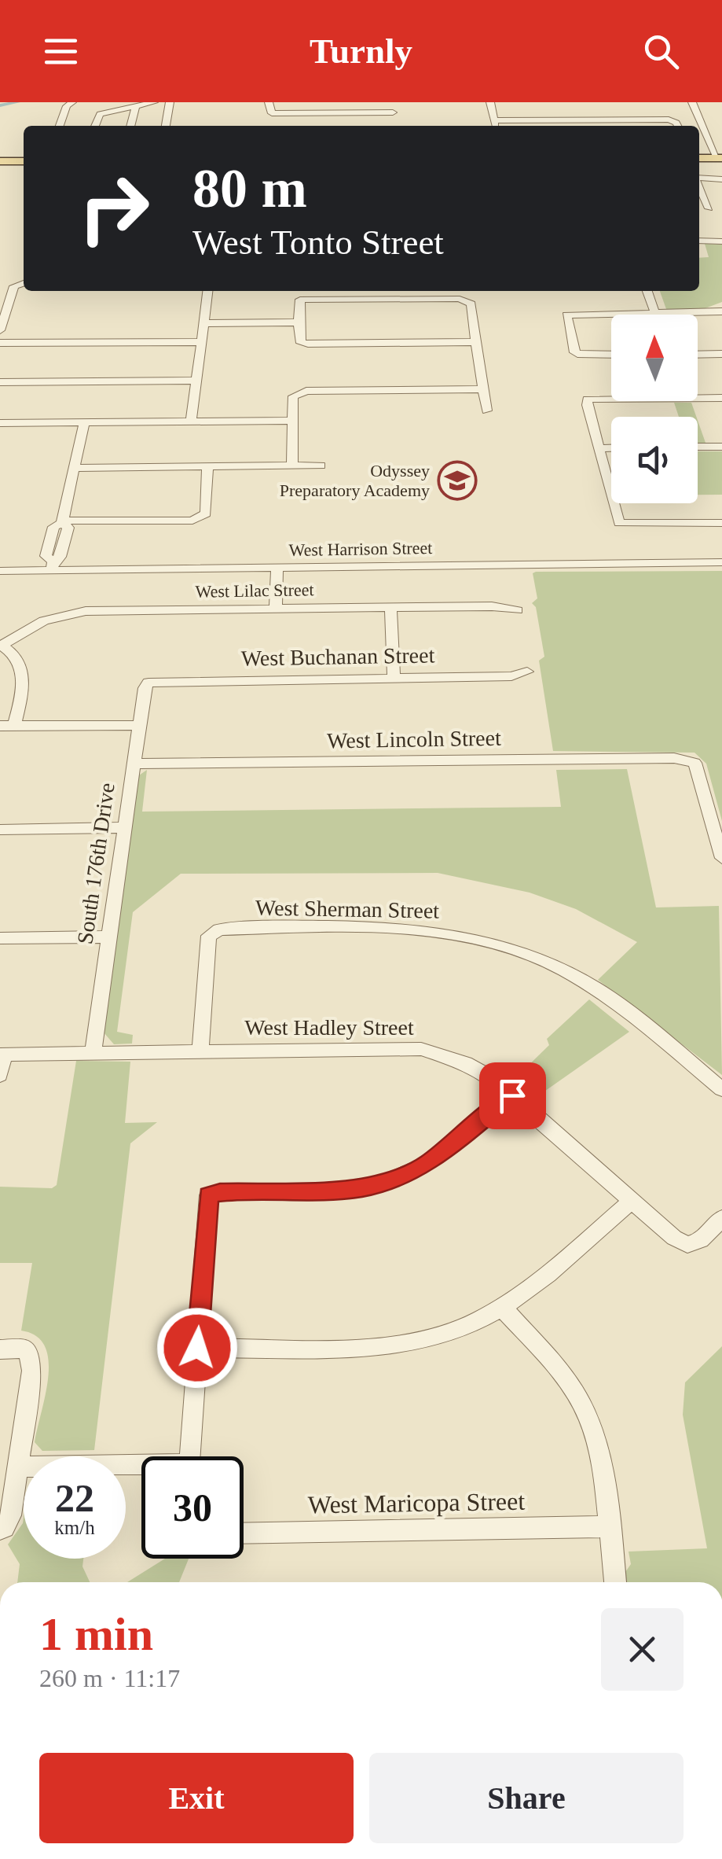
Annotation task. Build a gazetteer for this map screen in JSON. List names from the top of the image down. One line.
{"streets":{"street":["West Harrison Street","West Lilac Street","West Buchanan Street","West Lincoln Street","South 176th Drive","West Sherman Street","West Hadley Street","West Maricopa Street"]},"crossings":[["West Buchanan Street","South 176th Drive"],["West Lincoln Street","South 176th Drive"],["South 176th Drive","West Hadley Street"],["West Sherman Street","West Hadley Street"]],"places":{"school or university":["Odyssey Preparatory Academy"]},"north":"top","page":{"header":"Turnly","turn":["80 m","West Tonto Street"],"speed":"22 km/h","limit":"30","heading":["1 min","260 m · 11:17"],"buttons":["Exit","Share"]}}
